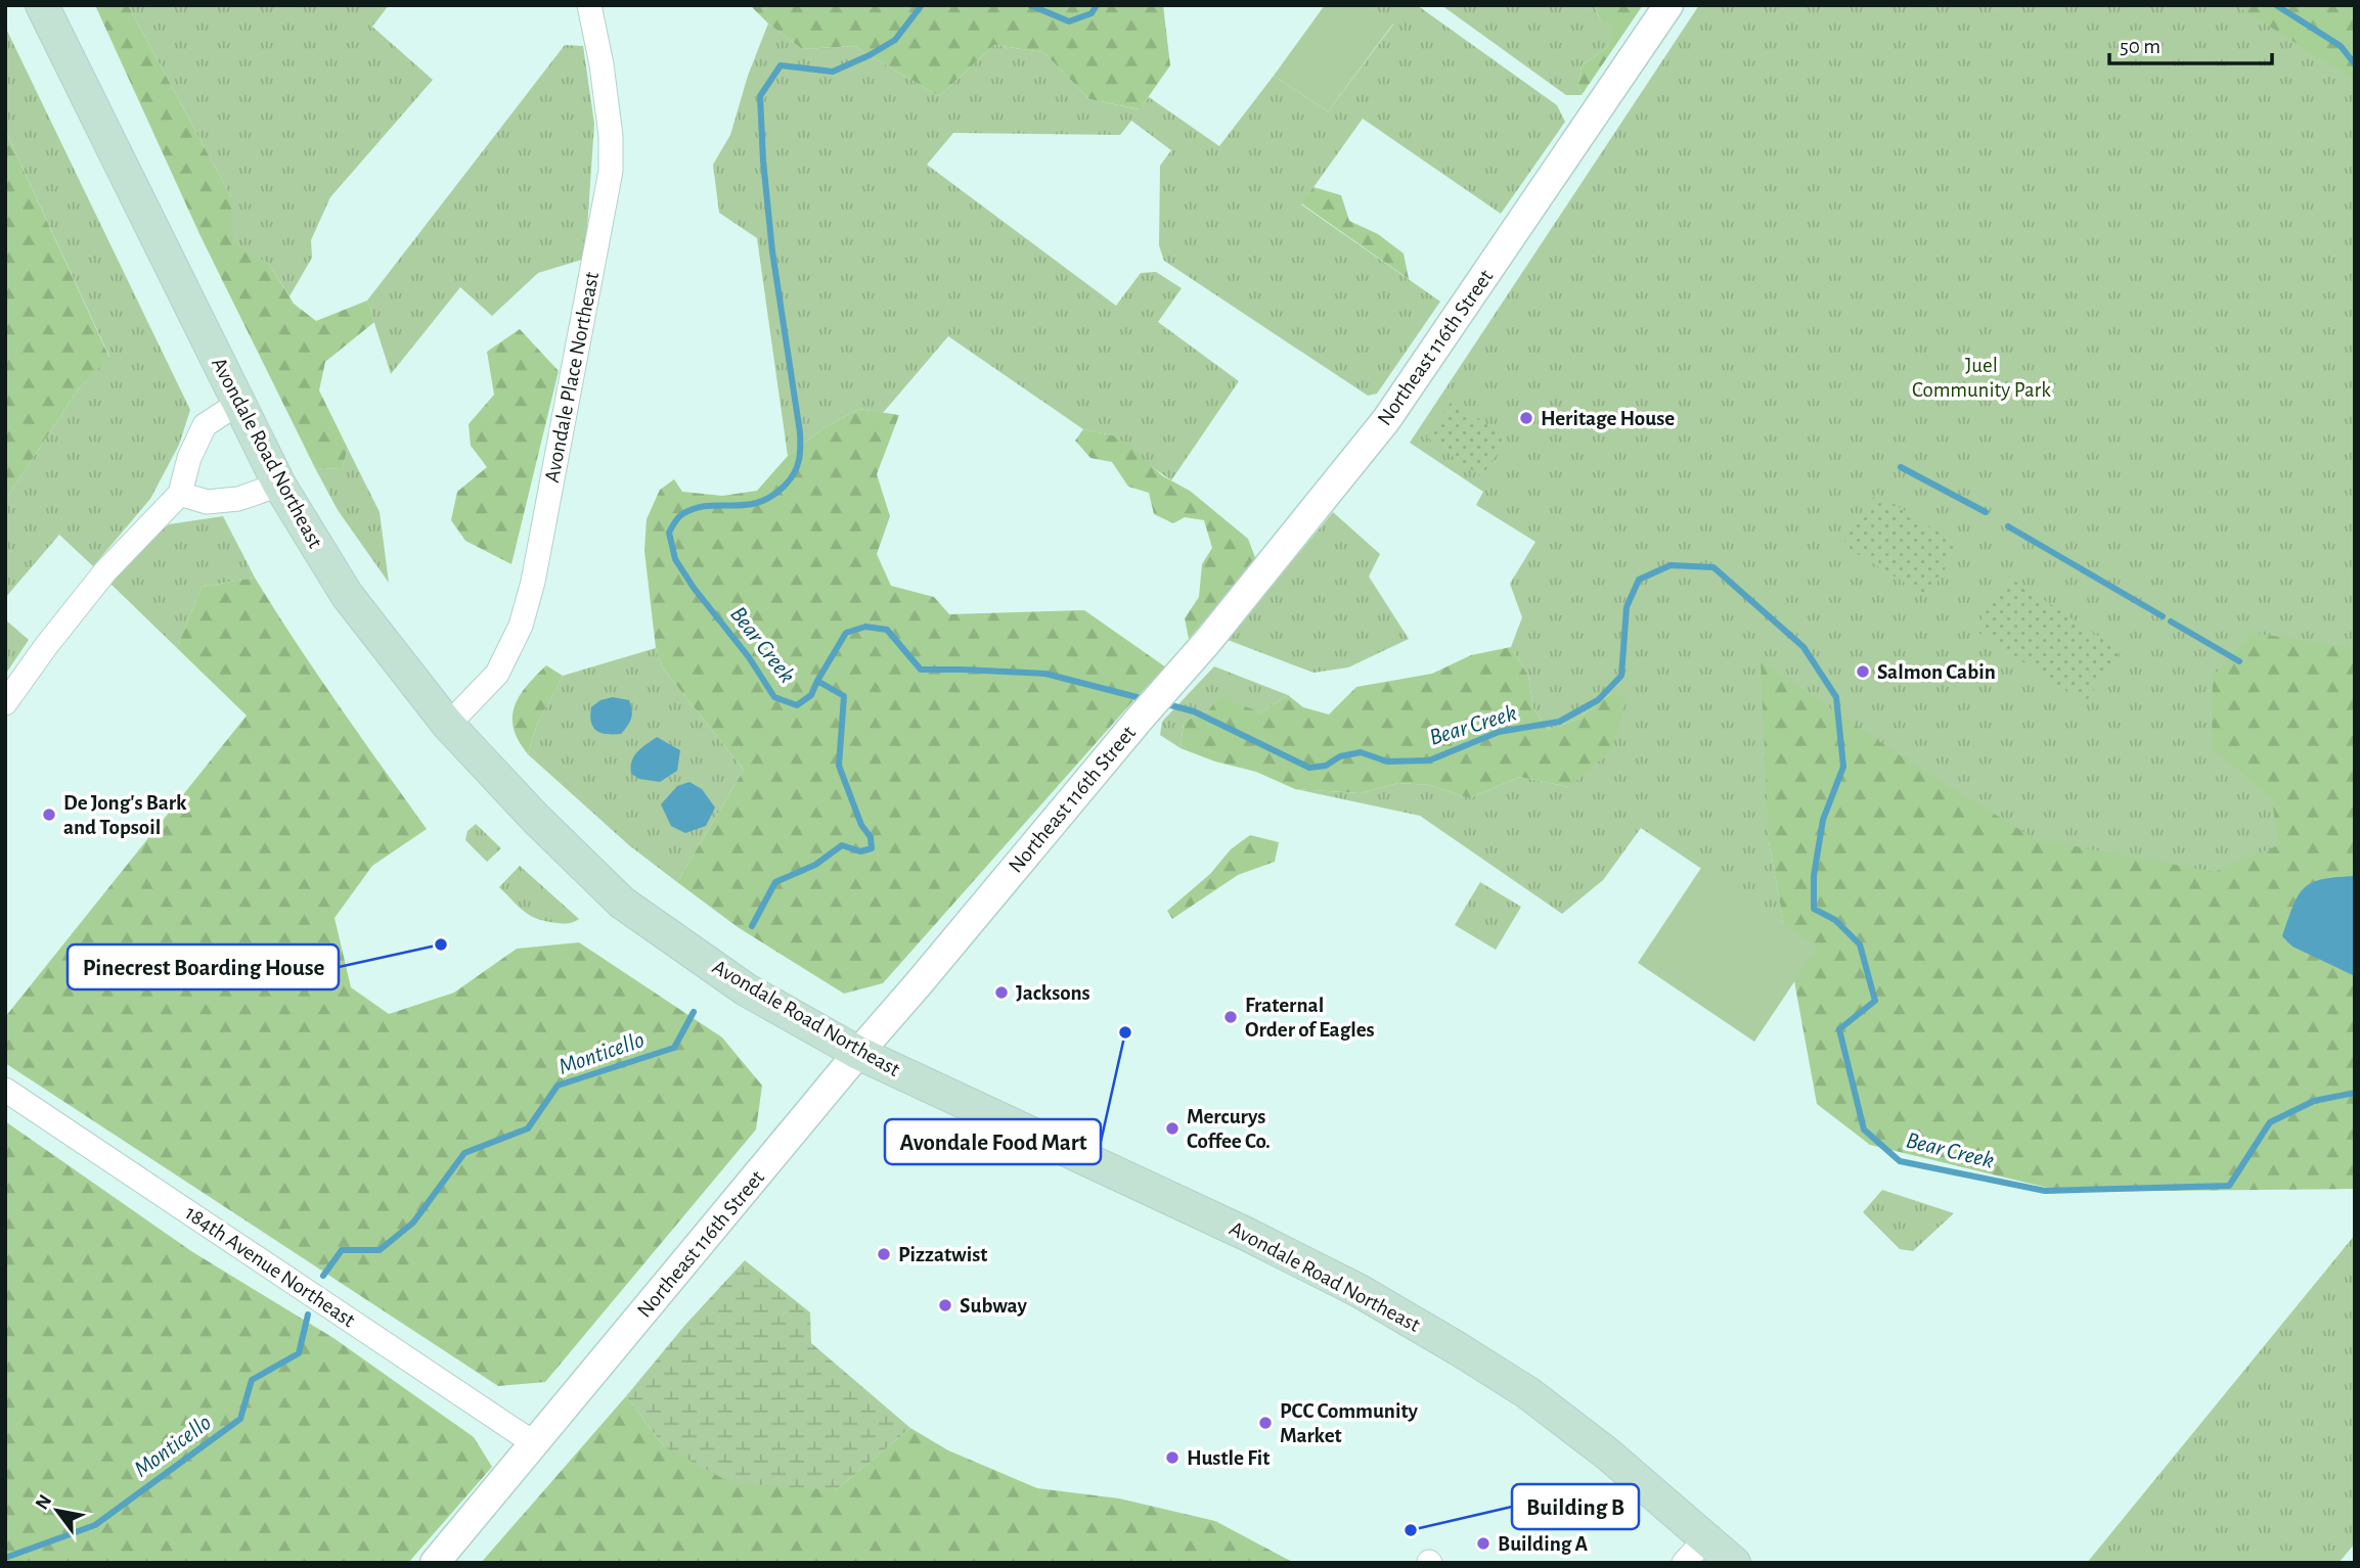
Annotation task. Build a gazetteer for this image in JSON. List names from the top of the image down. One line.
{"streets":{"main road":["Avondale Road Northeast"],"street":["Northeast 116th Street","Avondale Place Northeast","184th Avenue Northeast"]},"crossings":[["Northeast 116th Street","Avondale Road Northeast"],["Northeast 116th Street","184th Avenue Northeast"],["Avondale Place Northeast","Avondale Road Northeast"]],"water":["Bear Creek","Monticello"],"parks":["Juel Community Park"],"places":["Heritage House","Salmon Cabin","De Jong's Bark and Topsoil","Pinecrest Boarding House","Jacksons","Fraternal Order of Eagles","Avondale Food Mart","Mercurys Coffee Co.","Pizzatwist","Subway","PCC Community Market","Hustle Fit","Building B","Building A"],"scale_bar":"50 m","north":"top left"}
